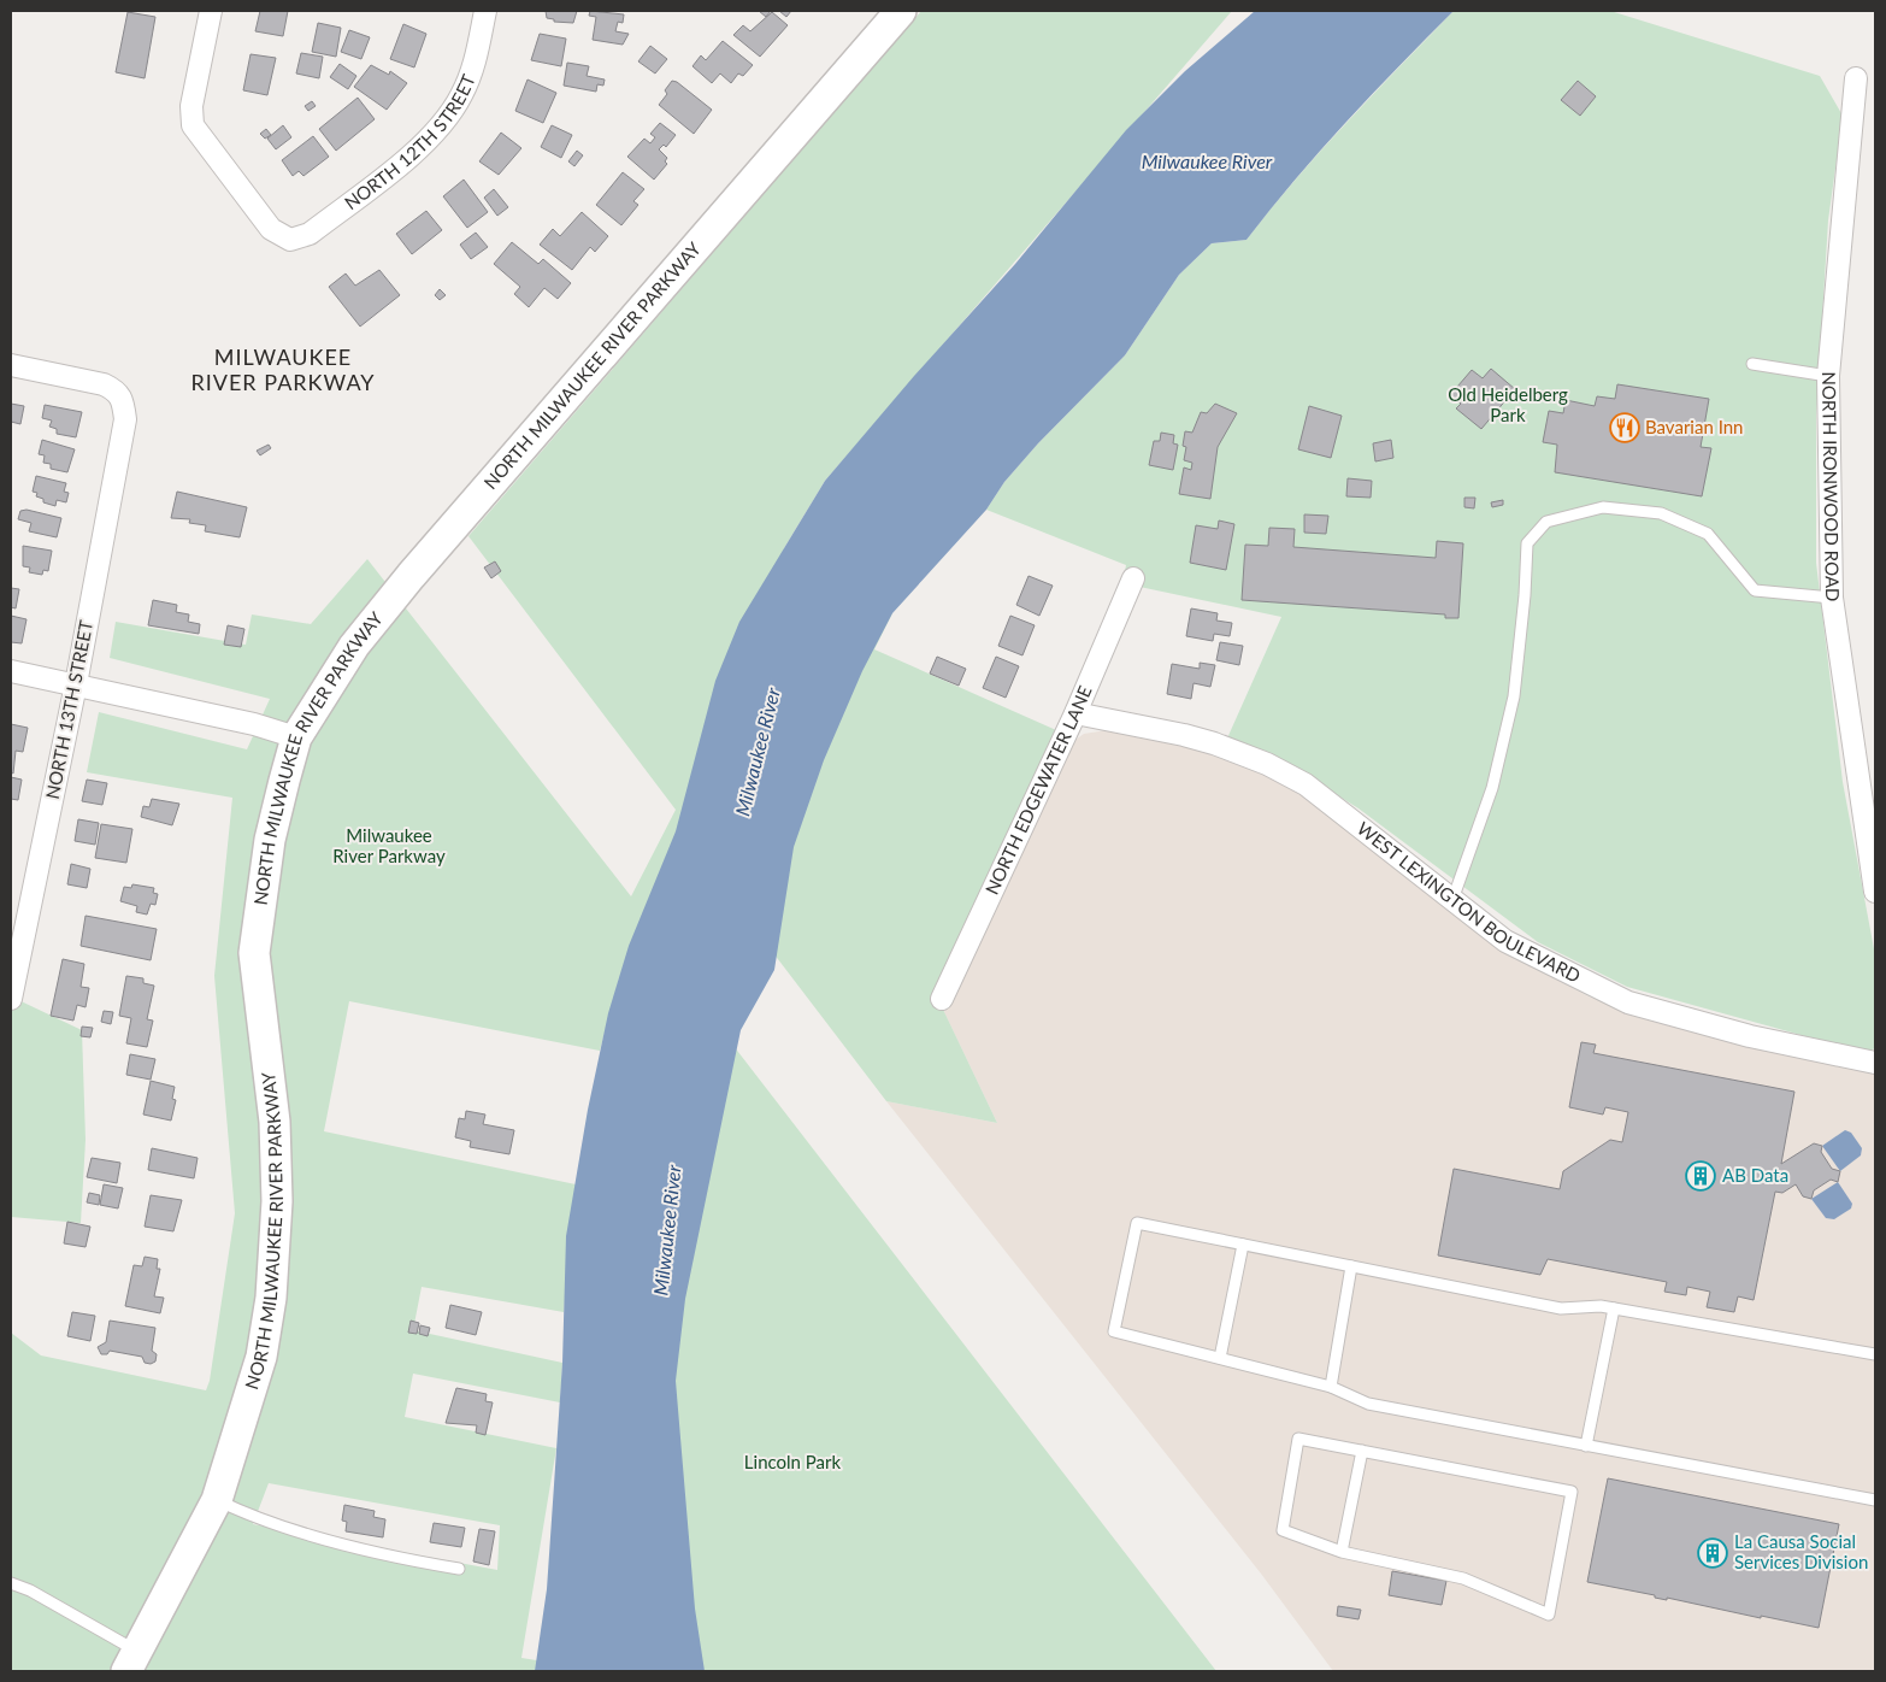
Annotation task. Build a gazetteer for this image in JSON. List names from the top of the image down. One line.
{"streets":{"street":["NORTH 12TH STREET","NORTH MILWAUKEE RIVER PARKWAY","NORTH IRONWOOD ROAD","NORTH 13TH STREET","NORTH EDGEWATER LANE","WEST LEXINGTON BOULEVARD"]},"crossings":[["NORTH EDGEWATER LANE","WEST LEXINGTON BOULEVARD"]],"districts":["MILWAUKEE RIVER PARKWAY"],"water":["Milwaukee River"],"parks":["Old Heidelberg Park","Milwaukee River Parkway","Lincoln Park"],"places":{"restaurant":["Bavarian Inn"],"building":["AB Data","La Causa Social Services Division"]}}
